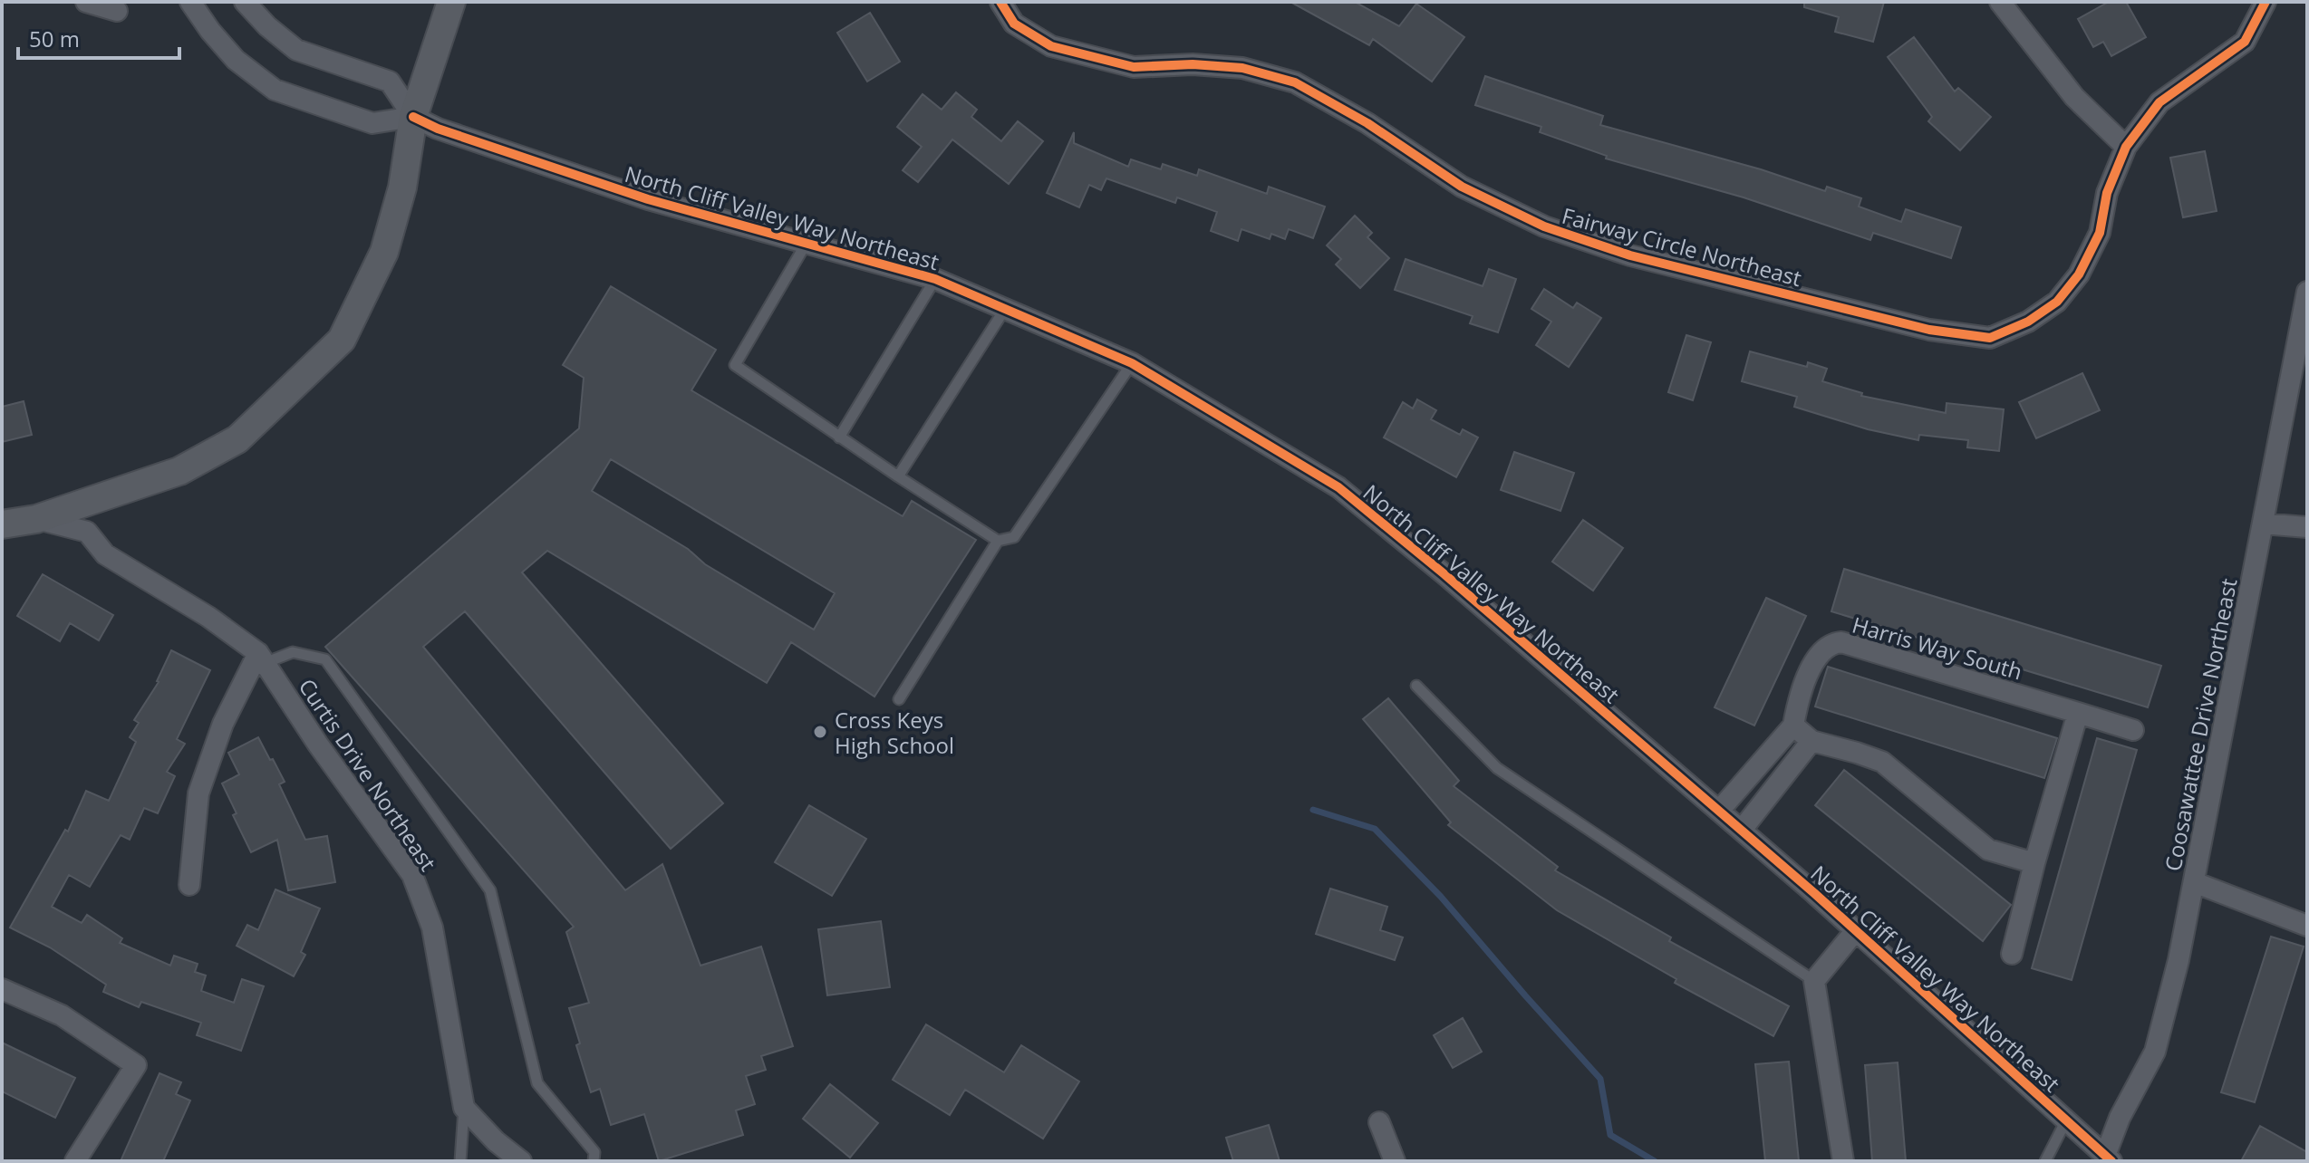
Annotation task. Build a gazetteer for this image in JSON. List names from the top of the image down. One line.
{"streets":{"street":["North Cliff Valley Way Northeast","Fairway Circle Northeast","Harris Way South","Coosawattee Drive Northeast","Curtis Drive Northeast"]},"crossings":[["North Cliff Valley Way Northeast","Harris Way South"],["North Cliff Valley Way Northeast","Coosawattee Drive Northeast"]],"places":["Cross Keys High School"],"scale_bar":"50 m"}
